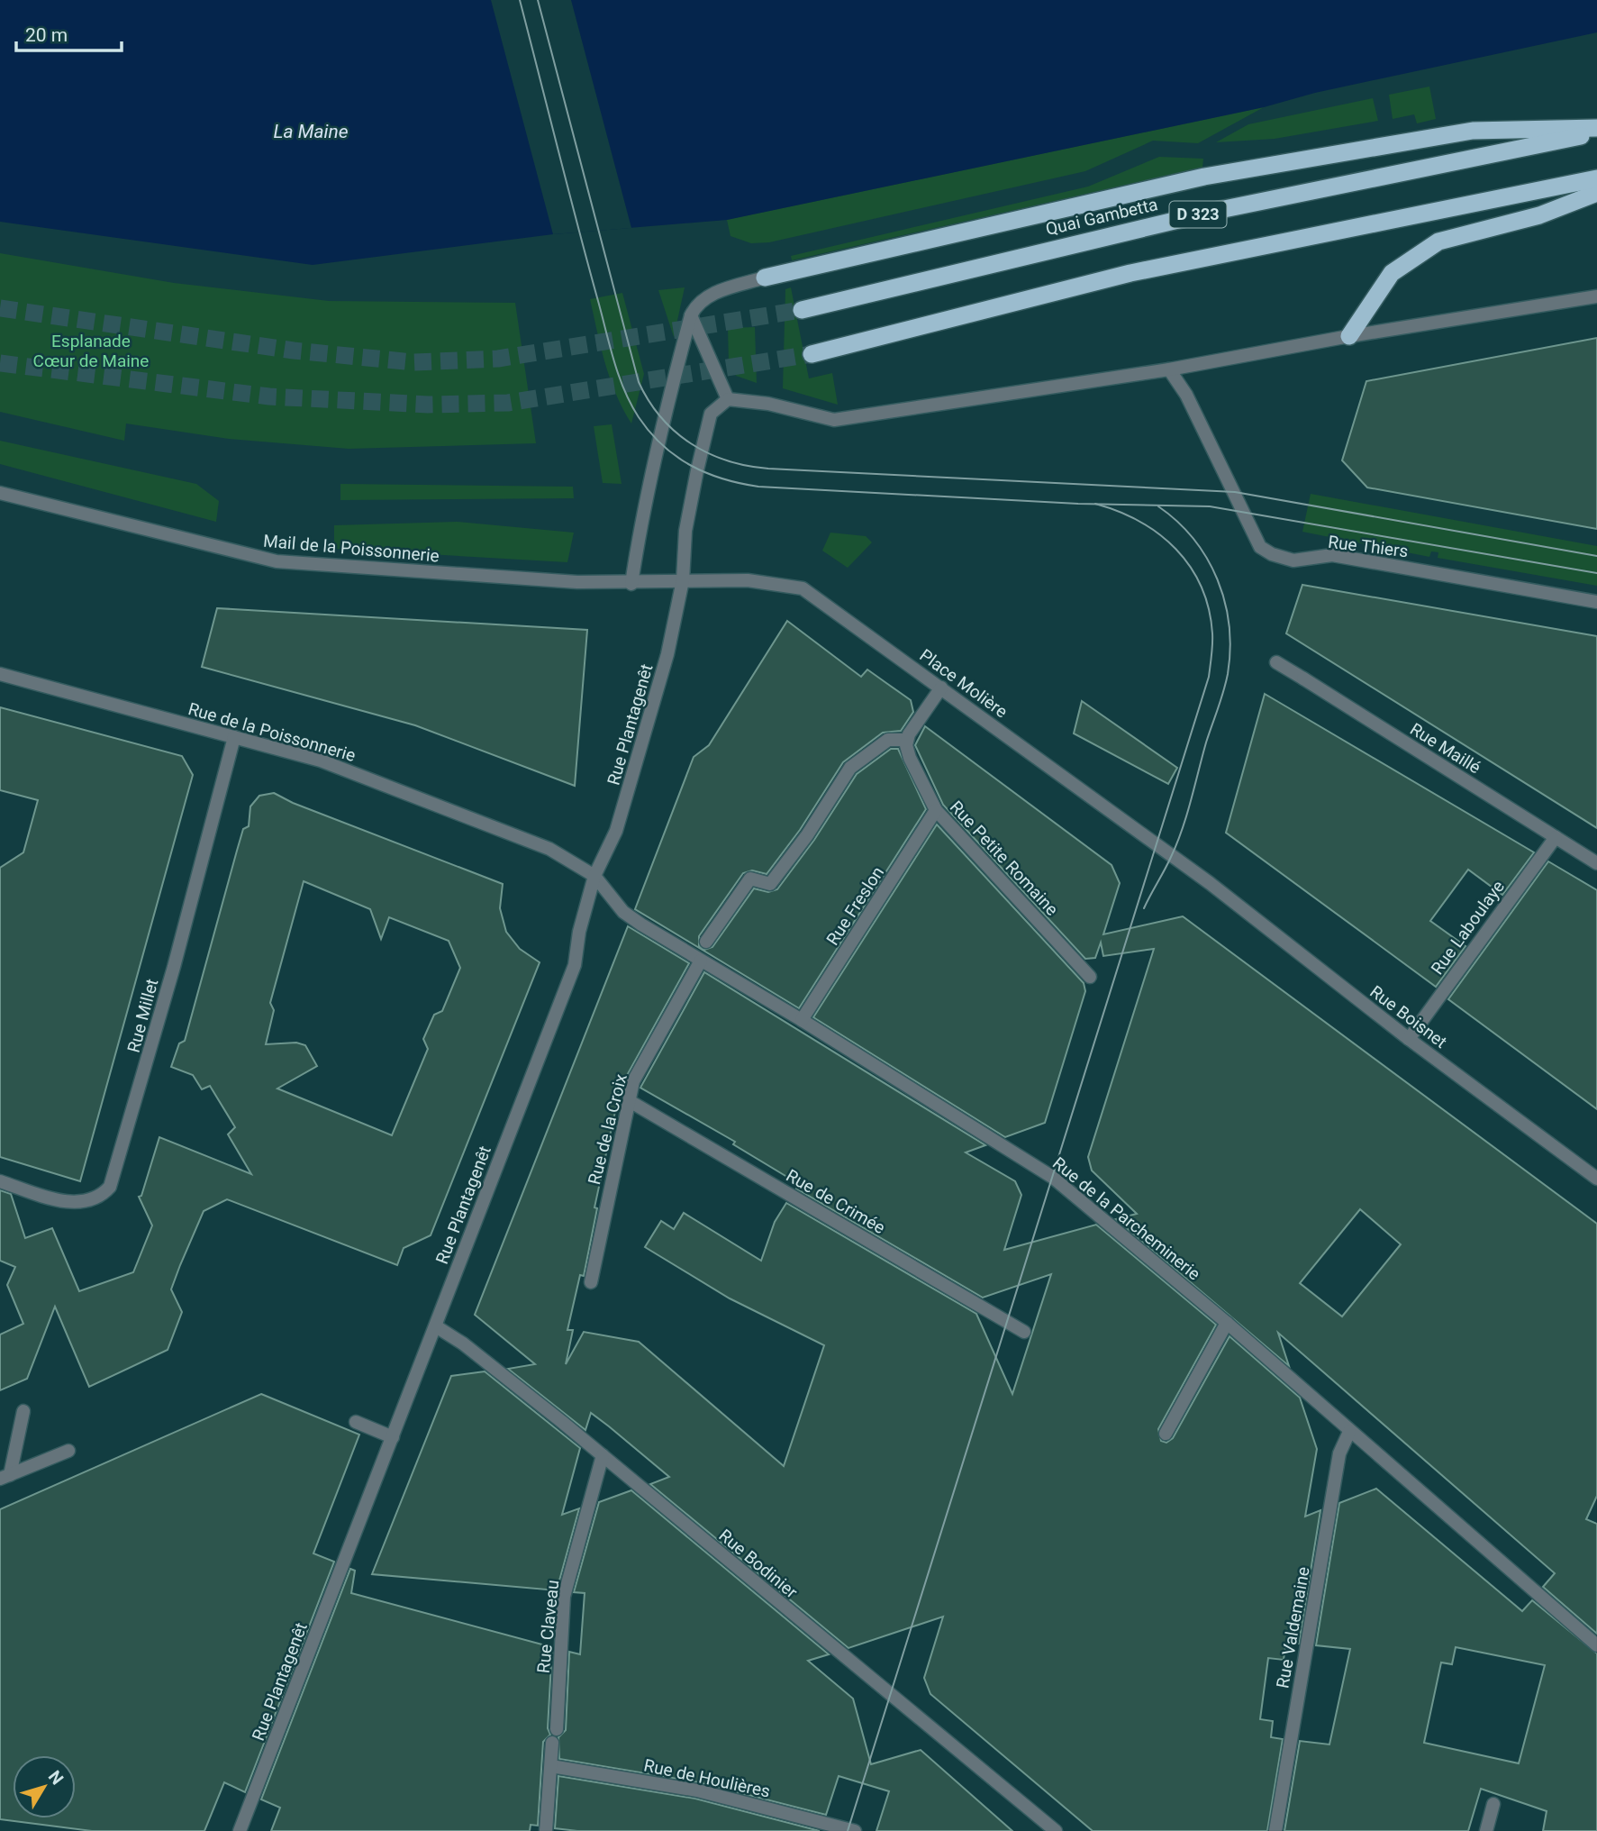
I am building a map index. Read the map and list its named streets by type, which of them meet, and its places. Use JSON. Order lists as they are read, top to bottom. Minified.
{"streets":{"highway":["D 323","Quai Gambetta"],"street":["Rue Thiers","Mail de la Poissonnerie","Place Molière","Rue Plantagenêt","Rue de la Poissonnerie","Rue Maillé","Rue Petite Romaine","Rue Freslon","Rue Laboulaye","Rue Millet","Rue Boisnet","Rue de la Croix","Rue de Crimée","Rue de la Parcheminerie","Rue Bodinier","Rue Claveau","Rue Valdemaine","Rue de Houlières"]},"crossings":[["Mail de la Poissonnerie","Place Molière"],["Mail de la Poissonnerie","Rue Plantagenêt"],["Place Molière","Rue Plantagenêt"],["Place Molière","Rue Boisnet"],["Rue Plantagenêt","Rue de la Poissonnerie"],["Rue Plantagenêt","Rue de la Parcheminerie"],["Rue Plantagenêt","Rue Bodinier"],["Rue de la Poissonnerie","Rue Millet"],["Rue de la Poissonnerie","Rue de la Parcheminerie"],["Rue Maillé","Rue Laboulaye"],["Rue Petite Romaine","Rue Freslon"],["Rue Freslon","Rue de la Parcheminerie"],["Rue Laboulaye","Rue Boisnet"],["Rue de la Croix","Rue de Crimée"],["Rue de la Croix","Rue de la Parcheminerie"],["Rue de la Parcheminerie","Rue Valdemaine"],["Rue Bodinier","Rue Claveau"]],"water":["La Maine"],"parks":["Esplanade Cœur de Maine"],"scale_bar":"20 m","north":"top right"}
